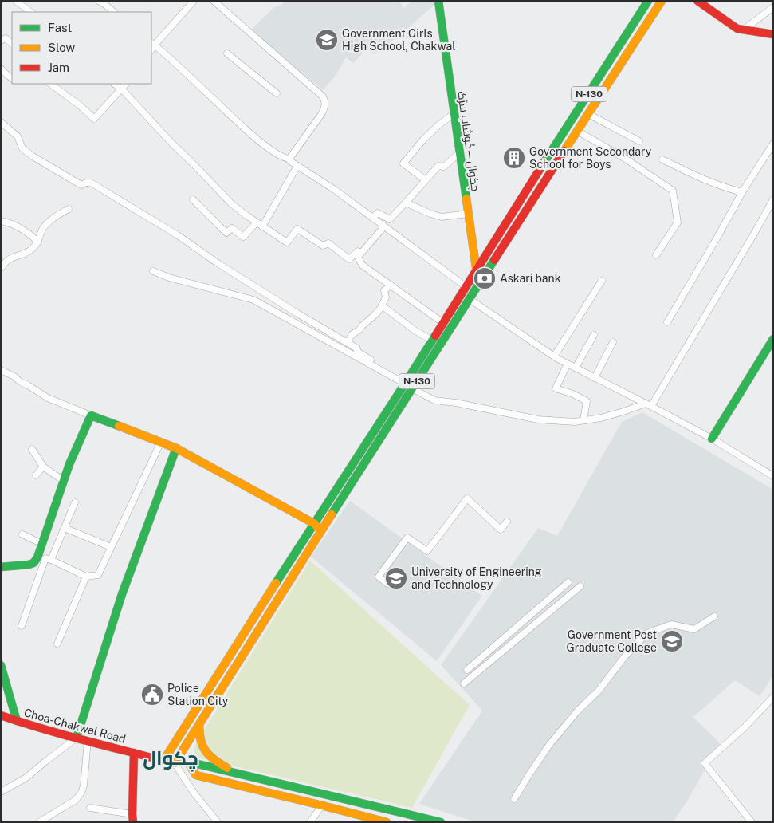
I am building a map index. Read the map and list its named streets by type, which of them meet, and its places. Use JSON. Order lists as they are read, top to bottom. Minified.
{"streets":{"main road":["N-130","چکوال—خُوشاب سڑک","Choa-Chakwal Road"]},"crossings":[["N-130","چکوال—خُوشاب سڑک"],["N-130","Choa-Chakwal Road"]],"districts":["چکوال"],"places":{"school or university":["Government Girls High School, Chakwal","University of Engineering and Technology","Government Post Graduate College"],"building":["Government Secondary School for Boys"],"bank":["Askari bank"],"public building":["Police Station City"]},"legend":["Fast","Slow","Jam"]}
